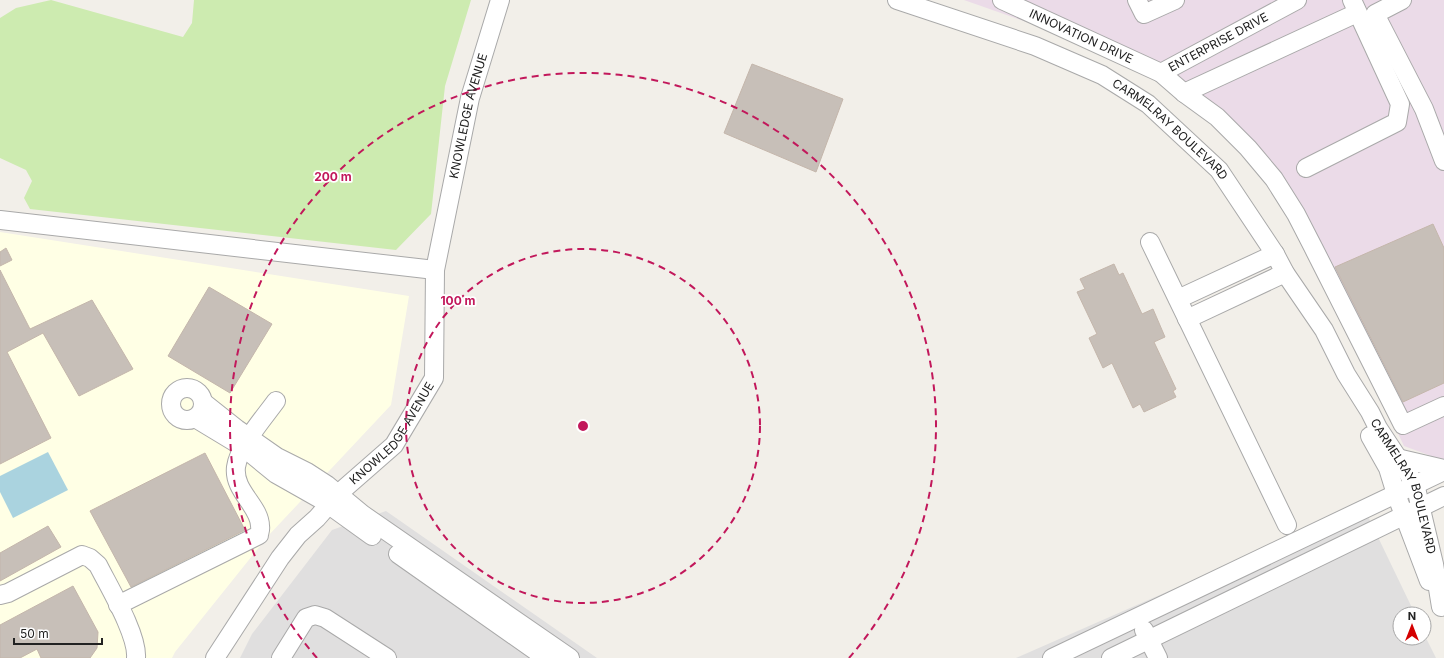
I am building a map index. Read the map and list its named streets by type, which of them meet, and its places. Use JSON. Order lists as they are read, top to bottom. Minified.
{"streets":{"street":["INNOVATION DRIVE","ENTERPRISE DRIVE","KNOWLEDGE AVENUE","CARMELRAY BOULEVARD"]},"crossings":[["INNOVATION DRIVE","ENTERPRISE DRIVE"]],"scale_bar":"50 m","north":"top","rings":["200 m","100 m"]}
